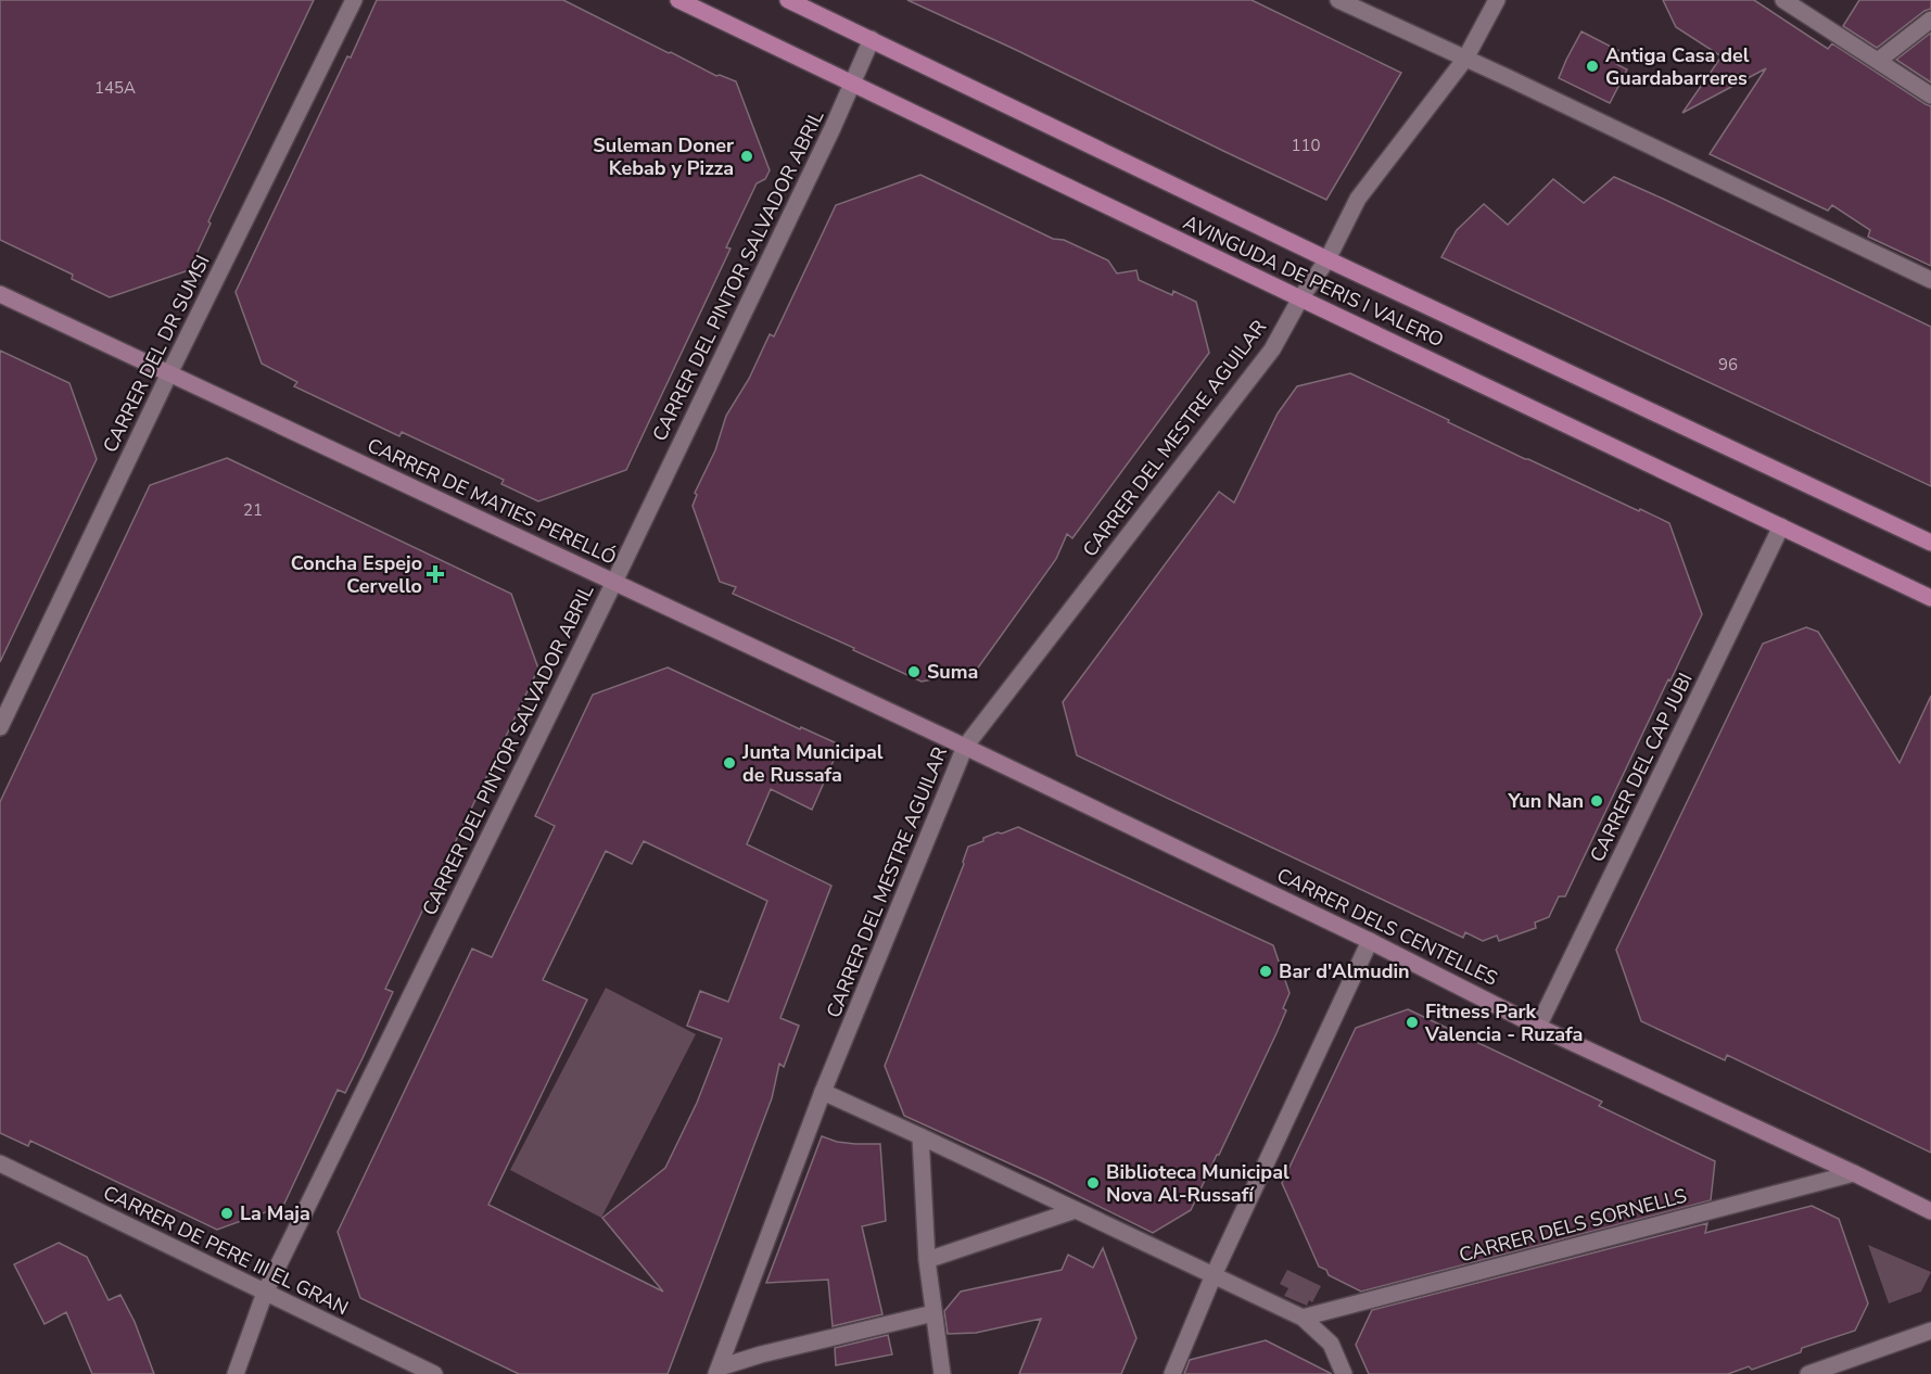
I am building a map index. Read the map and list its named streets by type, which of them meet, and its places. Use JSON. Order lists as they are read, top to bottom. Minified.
{"streets":{"main road":["AVINGUDA DE PERIS I VALERO","CARRER DE MATIES PERELLÓ","CARRER DELS CENTELLES"],"street":["CARRER DEL PINTOR SALVADOR ABRIL","CARRER DEL DR SUMSI","CARRER DEL MESTRE AGUILAR","CARRER DEL CAP JUBI","CARRER DELS SORNELLS","CARRER DE PERE III EL GRAN"]},"crossings":[["CARRER DEL PINTOR SALVADOR ABRIL","AVINGUDA DE PERIS I VALERO"],["CARRER DEL PINTOR SALVADOR ABRIL","CARRER DE MATIES PERELLÓ"],["CARRER DEL PINTOR SALVADOR ABRIL","CARRER DE PERE III EL GRAN"],["AVINGUDA DE PERIS I VALERO","CARRER DEL MESTRE AGUILAR"],["AVINGUDA DE PERIS I VALERO","CARRER DEL CAP JUBI"],["CARRER DEL DR SUMSI","CARRER DE MATIES PERELLÓ"],["CARRER DEL MESTRE AGUILAR","CARRER DE MATIES PERELLÓ"],["CARRER DEL MESTRE AGUILAR","CARRER DELS CENTELLES"],["CARRER DE MATIES PERELLÓ","CARRER DELS CENTELLES"],["CARRER DEL CAP JUBI","CARRER DELS CENTELLES"],["CARRER DELS CENTELLES","CARRER DELS SORNELLS"]],"places":{"other":["Antiga Casa del Guardabarreres","Suleman Doner Kebab y Pizza","Suma","Junta Municipal de Russafa","Yun Nan","Bar d'Almudin","Fitness Park Valencia - Ruzafa","Biblioteca Municipal Nova Al-Russafí","La Maja"],"health":["Concha Espejo Cervello"]},"house_numbers":["145A","110","96","21"]}
